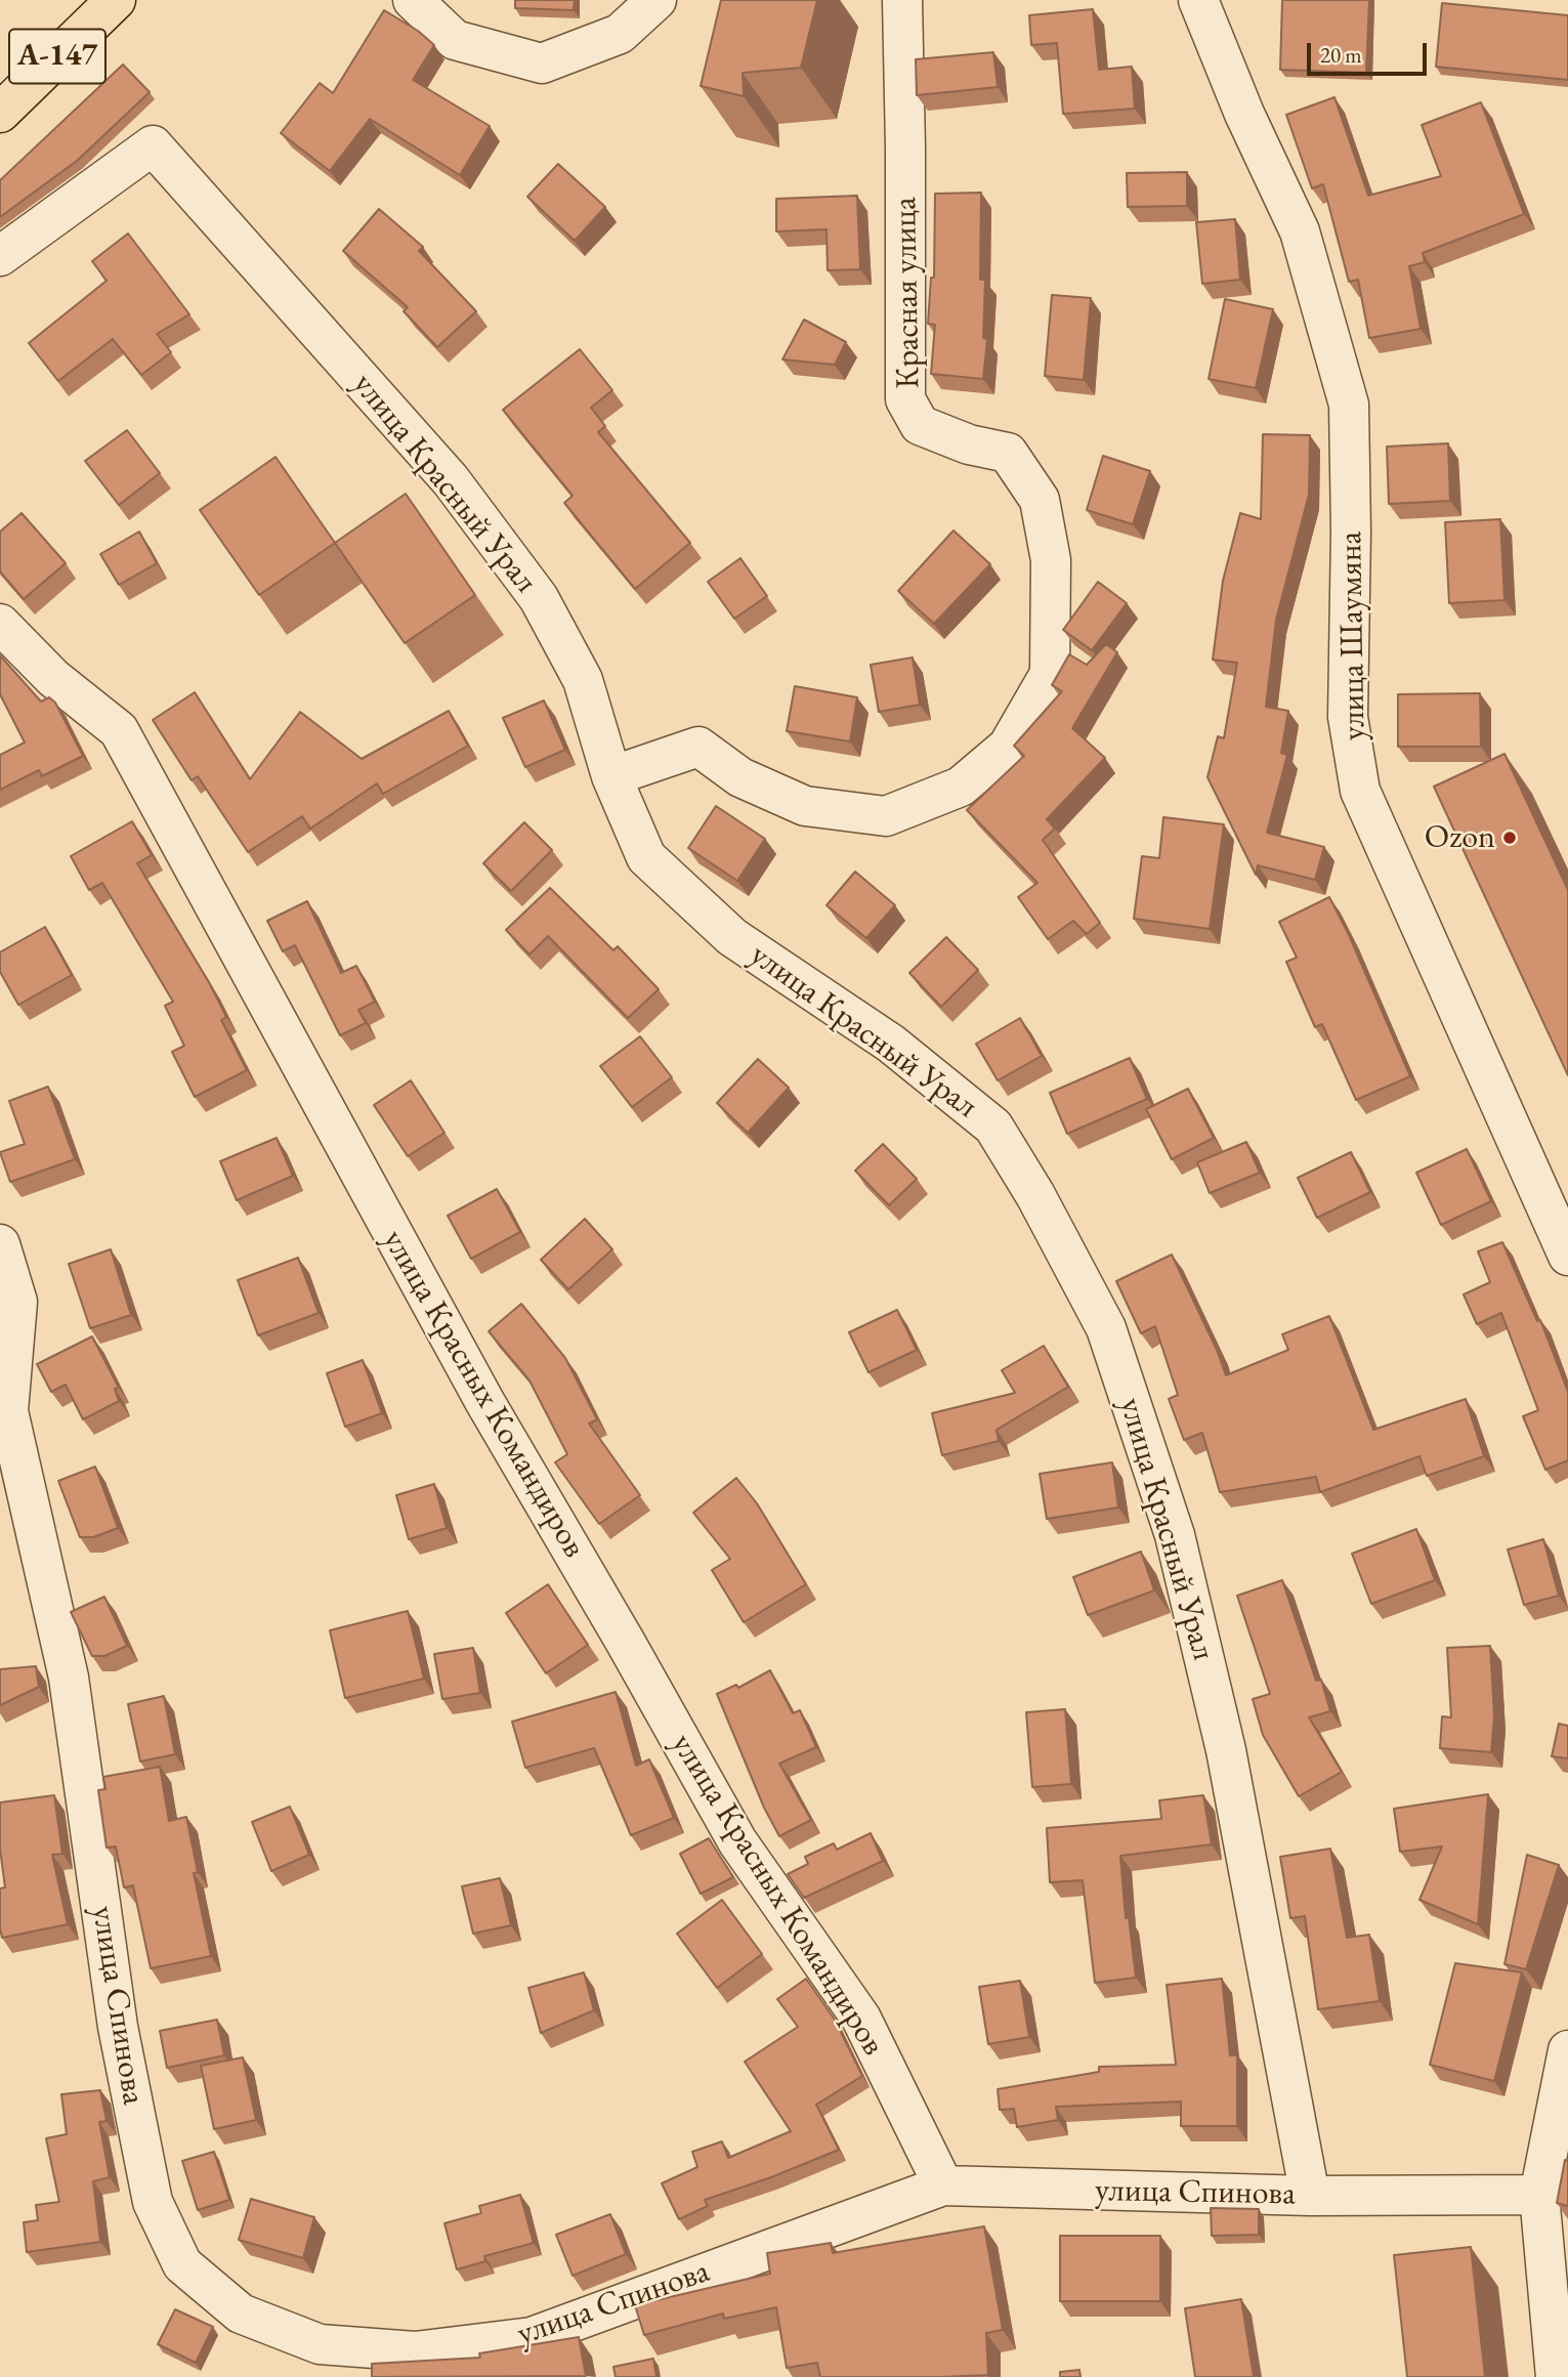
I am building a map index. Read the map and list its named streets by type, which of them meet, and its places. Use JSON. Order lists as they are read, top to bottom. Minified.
{"streets":{"highway":["А-147"],"street":["Красная улица","улица Красный Урал","улица Шаумяна","улица Красных Командиров","улица Спинова"]},"crossings":[["Красная улица","улица Красный Урал"],["улица Красный Урал","улица Спинова"],["улица Красных Командиров","улица Спинова"]],"places":["Ozon"],"scale_bar":"20 m"}
